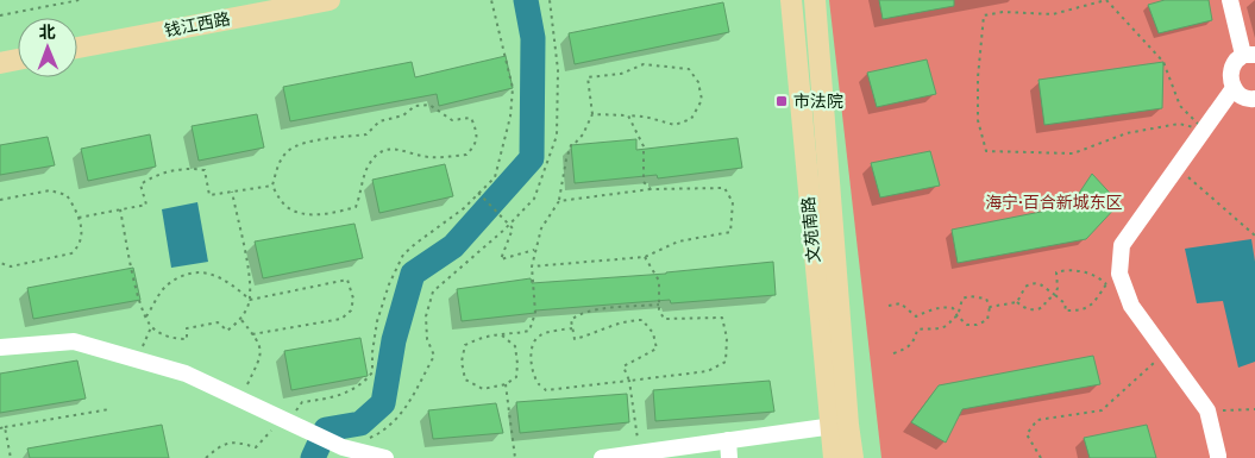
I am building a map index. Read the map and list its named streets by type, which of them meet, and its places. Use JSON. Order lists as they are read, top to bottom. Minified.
{"streets":{"main road":["钱江西路","文苑南路"]},"parks":["海宁·百合新城东区"],"places":{"transit":["市法院"]},"north":"top"}
